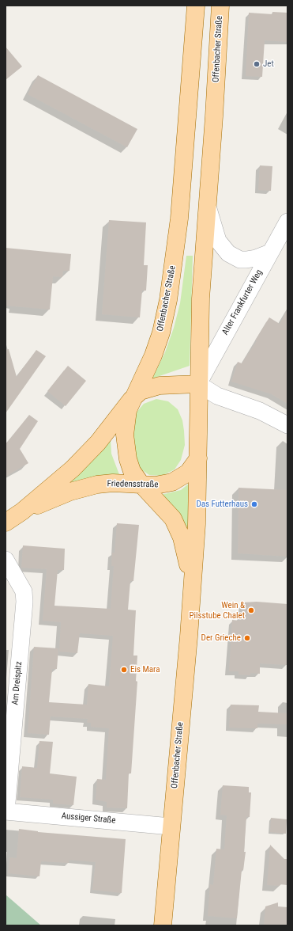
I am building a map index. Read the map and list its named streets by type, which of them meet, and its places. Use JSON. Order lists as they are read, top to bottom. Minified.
{"streets":{"main road":["Offenbacher Straße","Friedensstraße"],"street":["Alter Frankfurter Weg","Am Dreispitz","Aussiger Straße"]},"crossings":[["Offenbacher Straße","Alter Frankfurter Weg"],["Offenbacher Straße","Friedensstraße"],["Offenbacher Straße","Aussiger Straße"],["Alter Frankfurter Weg","Friedensstraße"],["Am Dreispitz","Aussiger Straße"]],"places":["Jet","Das Futterhaus","Wein & Pilsstube Chalet","Der Grieche","Eis Mara"]}
